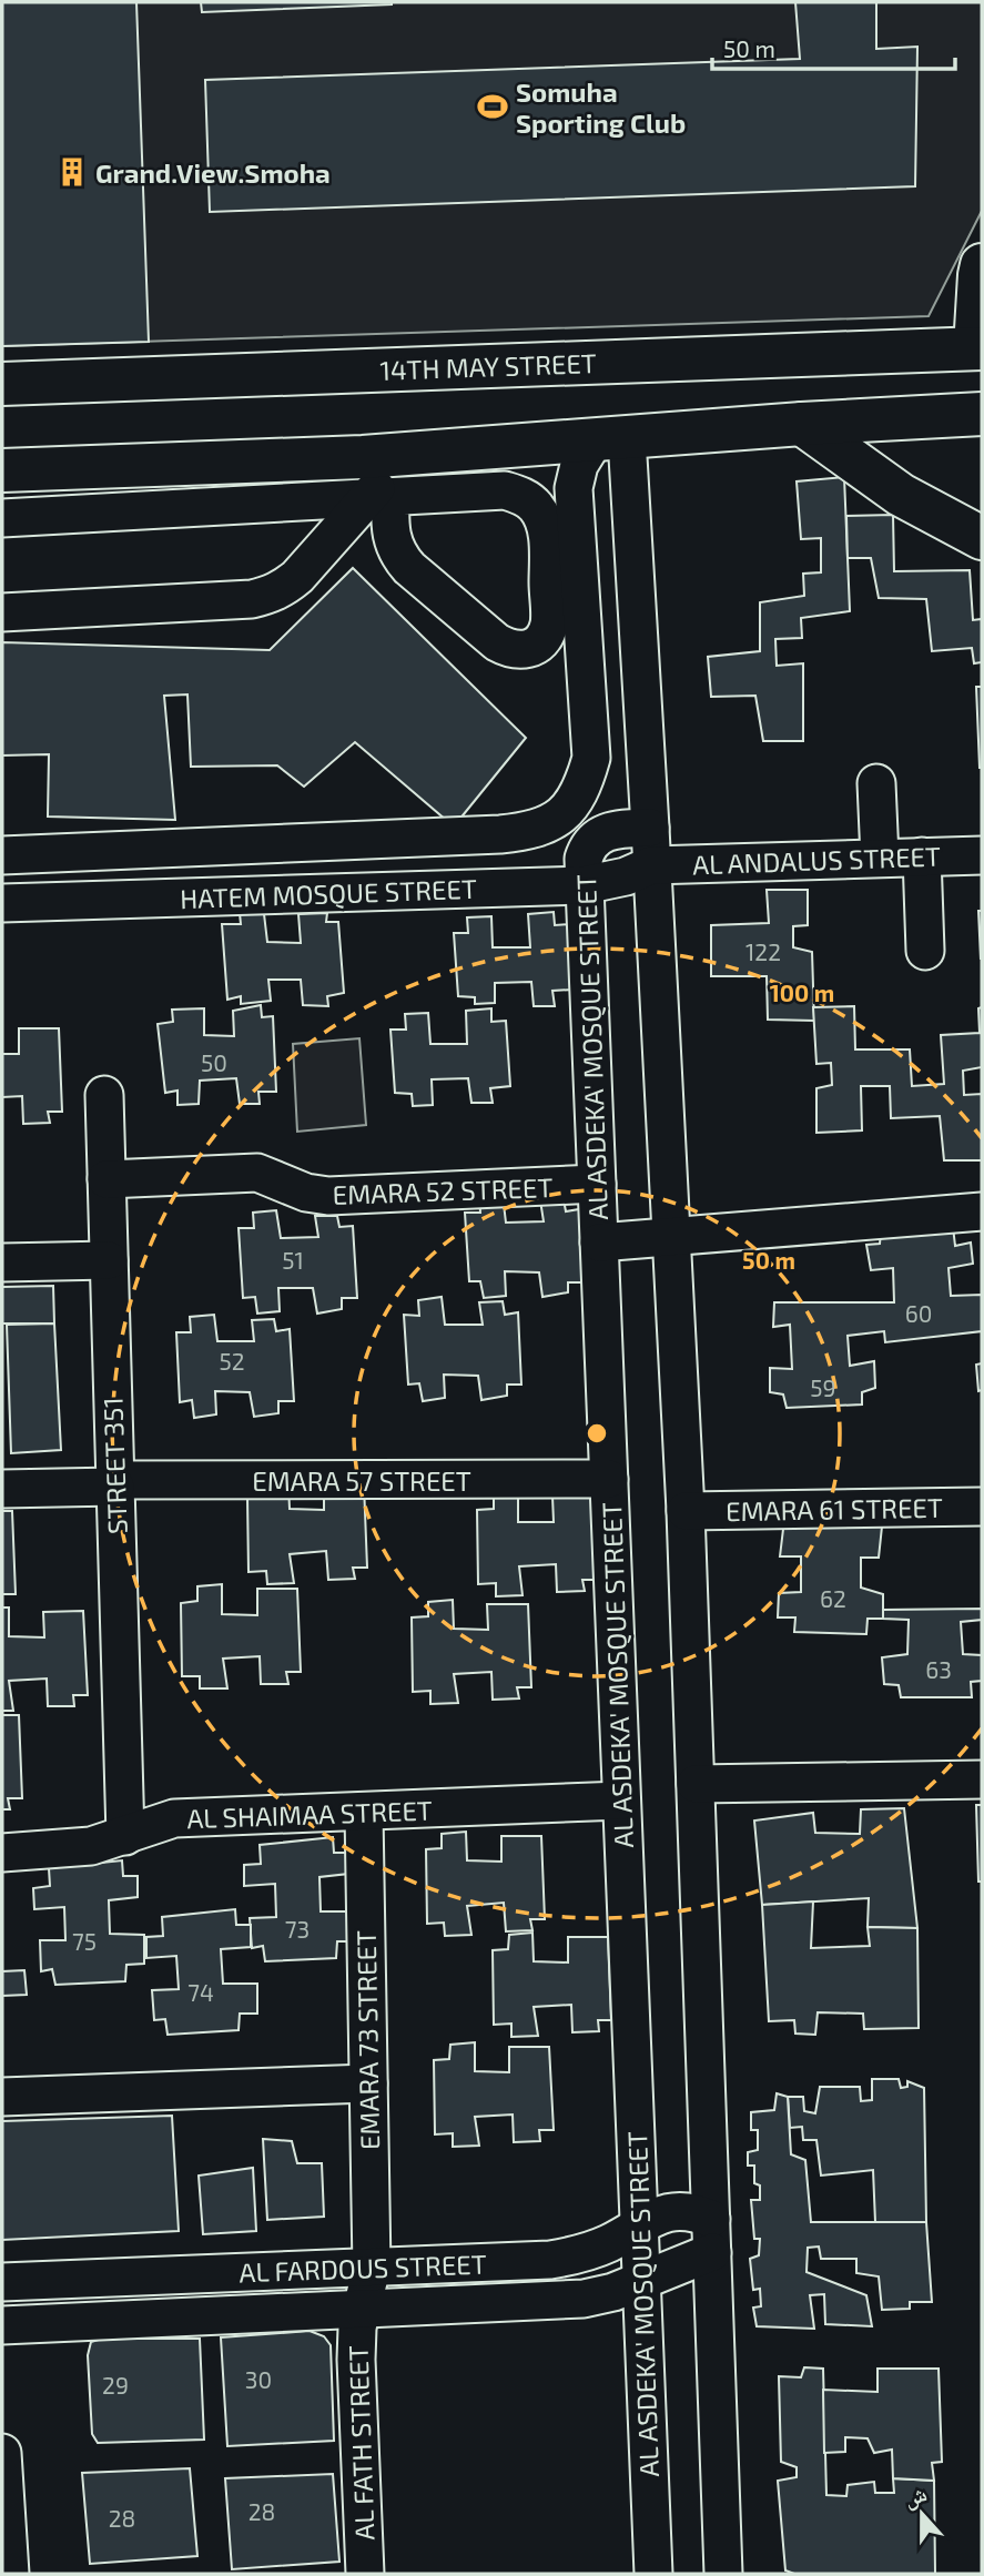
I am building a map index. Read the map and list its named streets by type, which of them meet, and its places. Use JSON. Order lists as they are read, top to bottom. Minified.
{"streets":{"main road":["14TH MAY STREET"],"street":["AL ANDALUS STREET","HATEM MOSQUE STREET","AL ASDEKA' MOSQUE STREET","EMARA 52 STREET","STREET 351","EMARA 57 STREET","EMARA 61 STREET","AL SHAIMAA STREET","EMARA 73 STREET","AL FARDOUS STREET","AL FATH STREET"]},"crossings":[["AL ANDALUS STREET","HATEM MOSQUE STREET"],["HATEM MOSQUE STREET","AL ASDEKA' MOSQUE STREET"],["AL ASDEKA' MOSQUE STREET","EMARA 52 STREET"],["AL ASDEKA' MOSQUE STREET","EMARA 57 STREET"],["AL ASDEKA' MOSQUE STREET","AL SHAIMAA STREET"],["AL ASDEKA' MOSQUE STREET","AL FARDOUS STREET"],["EMARA 52 STREET","STREET 351"],["STREET 351","EMARA 57 STREET"],["STREET 351","AL SHAIMAA STREET"],["AL SHAIMAA STREET","EMARA 73 STREET"],["EMARA 73 STREET","AL FARDOUS STREET"],["EMARA 73 STREET","AL FATH STREET"],["AL FARDOUS STREET","AL FATH STREET"]],"places":{"sports":["Somuha Sporting Club"],"building":["Grand.View.Smoha"]},"house_numbers":["122","50","51","60","52","59","62","63","73","75","74","30","29","28","28"],"scale_bar":"50 m","north":"top","rings":["100 m","50 m"]}
